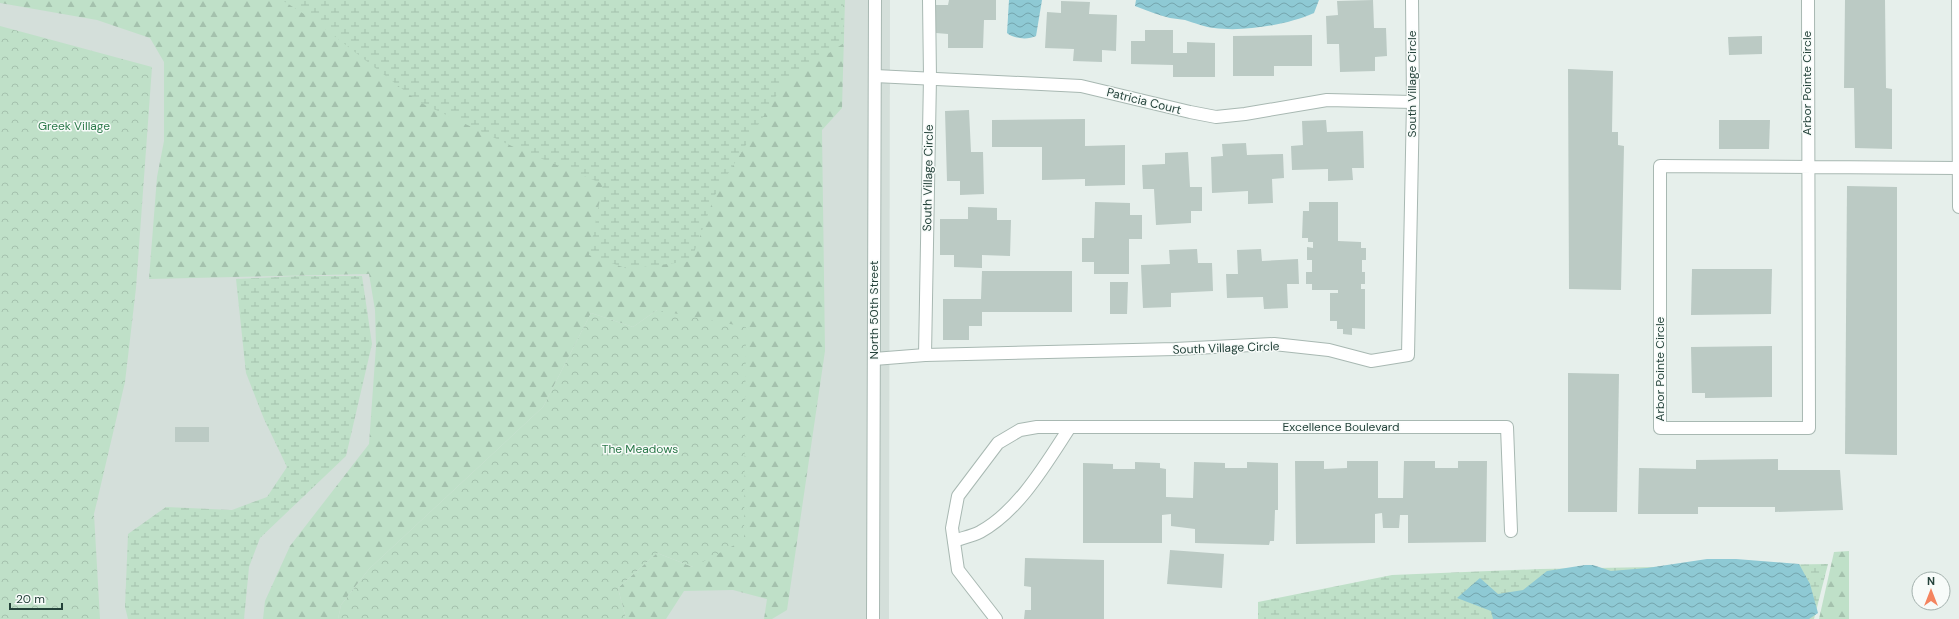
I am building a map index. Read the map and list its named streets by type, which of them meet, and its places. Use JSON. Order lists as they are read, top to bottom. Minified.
{"streets":{"street":["Arbor Pointe Circle","South Village Circle","Patricia Court","North 50th Street","Excellence Boulevard"]},"crossings":[["South Village Circle","Patricia Court"],["South Village Circle","North 50th Street"],["Patricia Court","North 50th Street"]],"parks":["Greek Village","The Meadows"],"scale_bar":"20 m","north":"top"}
